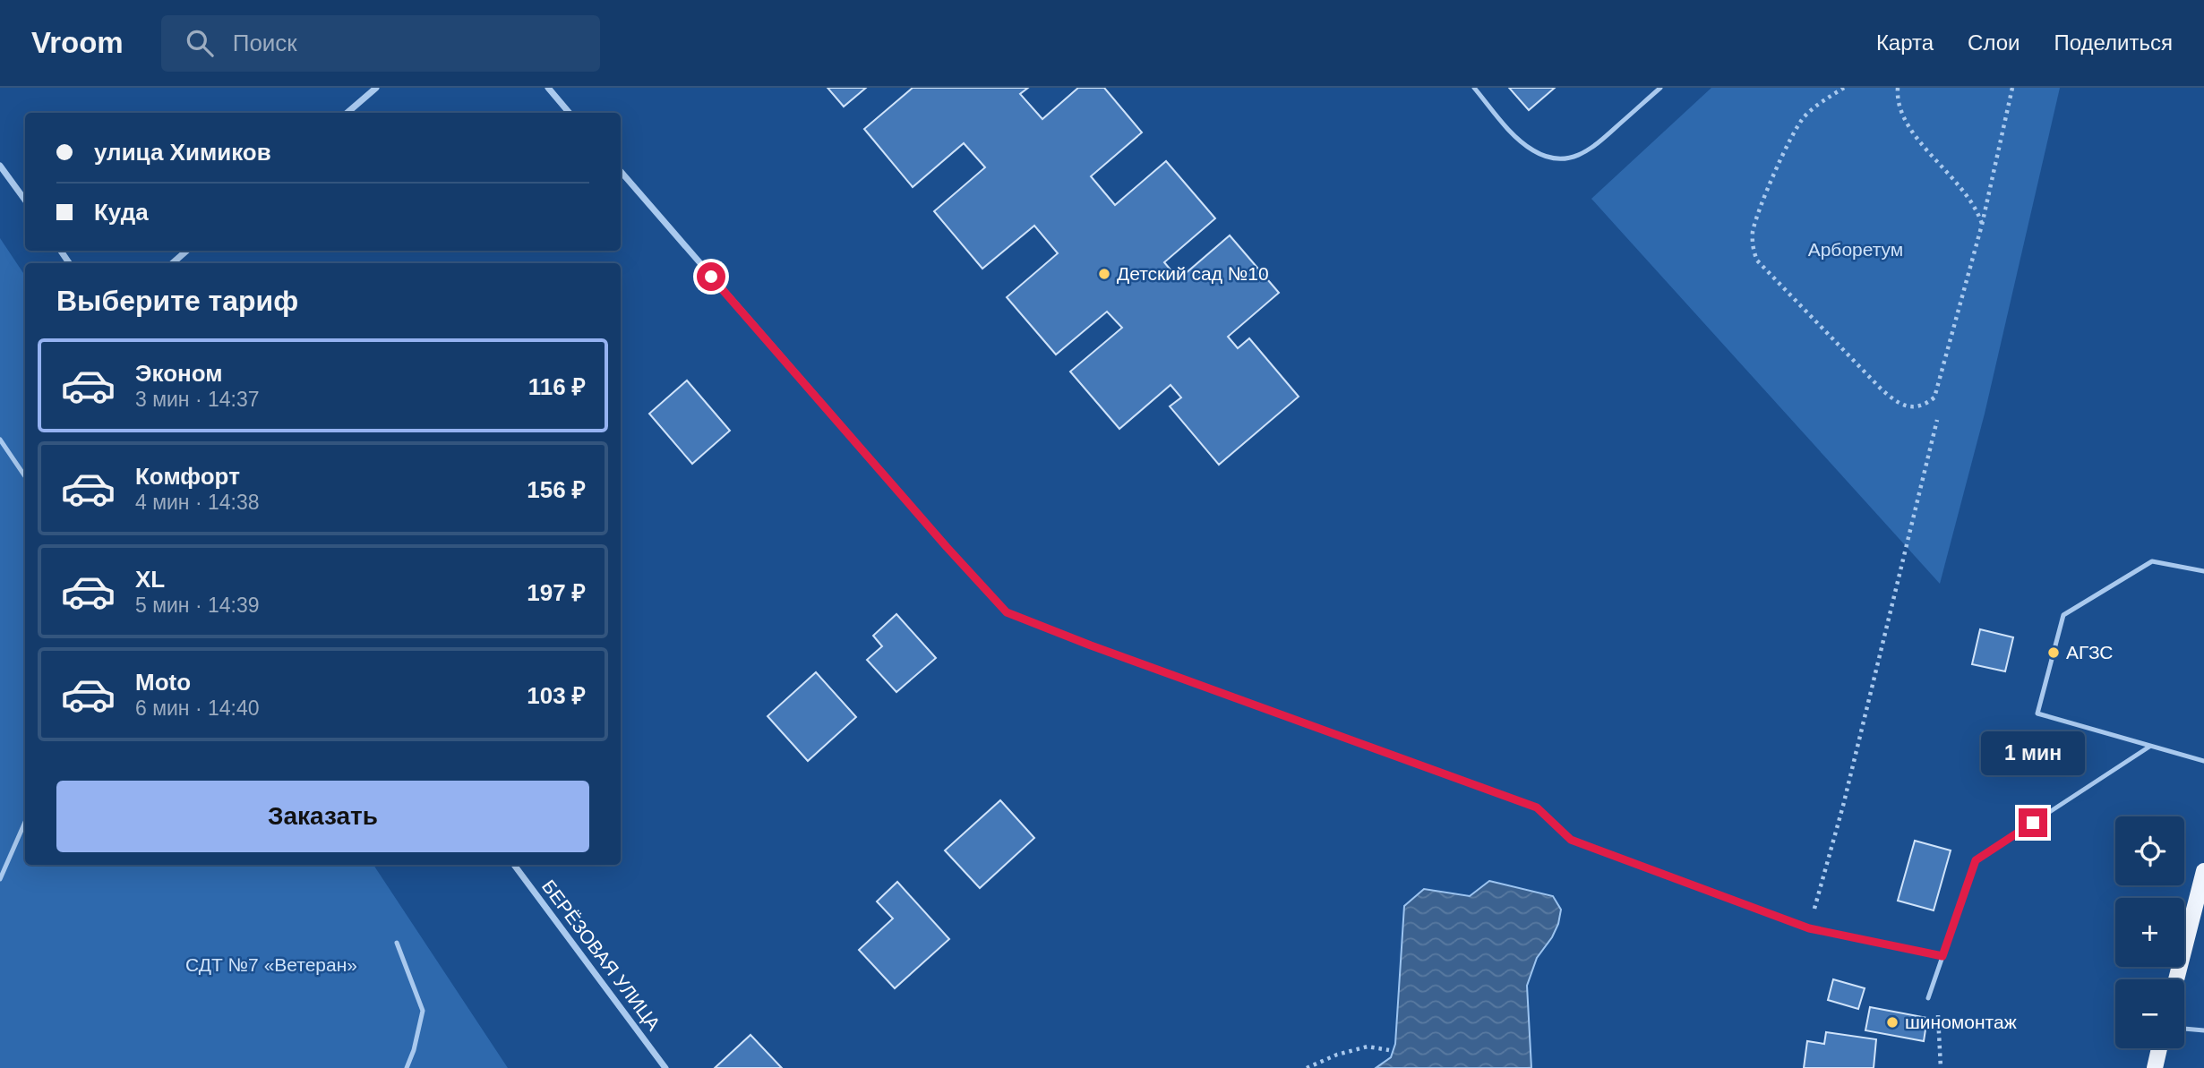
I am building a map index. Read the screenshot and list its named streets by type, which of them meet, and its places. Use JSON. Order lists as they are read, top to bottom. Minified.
{"streets":{"street":["БЕРЁЗОВАЯ УЛИЦА"]},"parks":["Арборетум","СДТ №7 «Ветеран»"],"places":["Детский сад №10","АГЗС","шиномонтаж"],"page":{"header":"Vroom","search":"Поиск","nav":["Карта","Слои","Поделиться"],"banner":["улица Химиков","Куда"],"heading":"Выберите тариф","list":[{"name":"Эконом","note":"3 мин · 14:37","value":"116 ₽"},{"name":"Комфорт","note":"4 мин · 14:38","value":"156 ₽"},{"name":"XL","note":"5 мин · 14:39","value":"197 ₽"},{"name":"Moto","note":"6 мин · 14:40","value":"103 ₽"}],"bubble":"1 мин","buttons":"Заказать","map_buttons":["+","−"]}}
